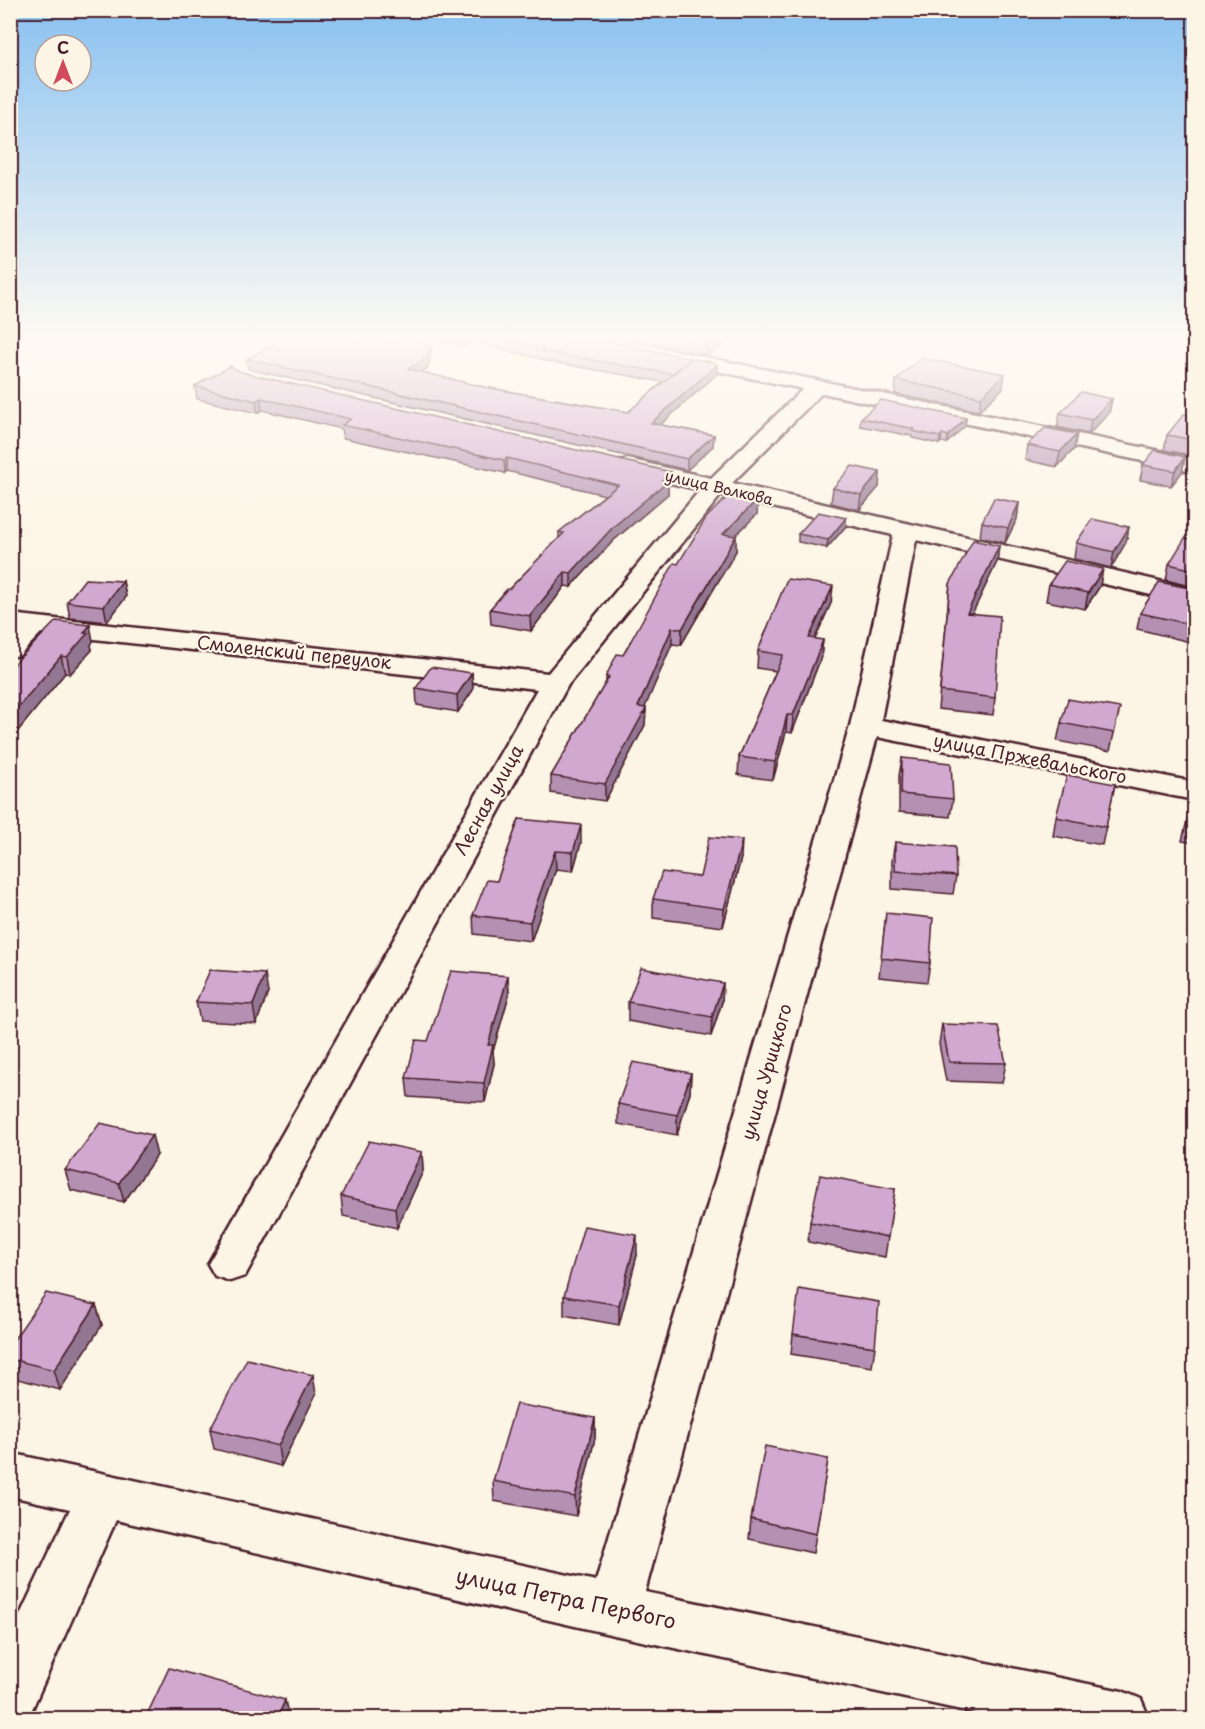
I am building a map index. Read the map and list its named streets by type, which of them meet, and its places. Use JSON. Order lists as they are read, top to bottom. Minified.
{"streets":{"street":["улица Волкова","Смоленский переулок","улица Пржевальского","Лесная улица","улица Урицкого","улица Петра Первого"]},"crossings":[["улица Волкова","Лесная улица"],["улица Волкова","улица Урицкого"],["Смоленский переулок","Лесная улица"],["улица Пржевальского","улица Урицкого"],["улица Урицкого","улица Петра Первого"]],"north":"top"}
